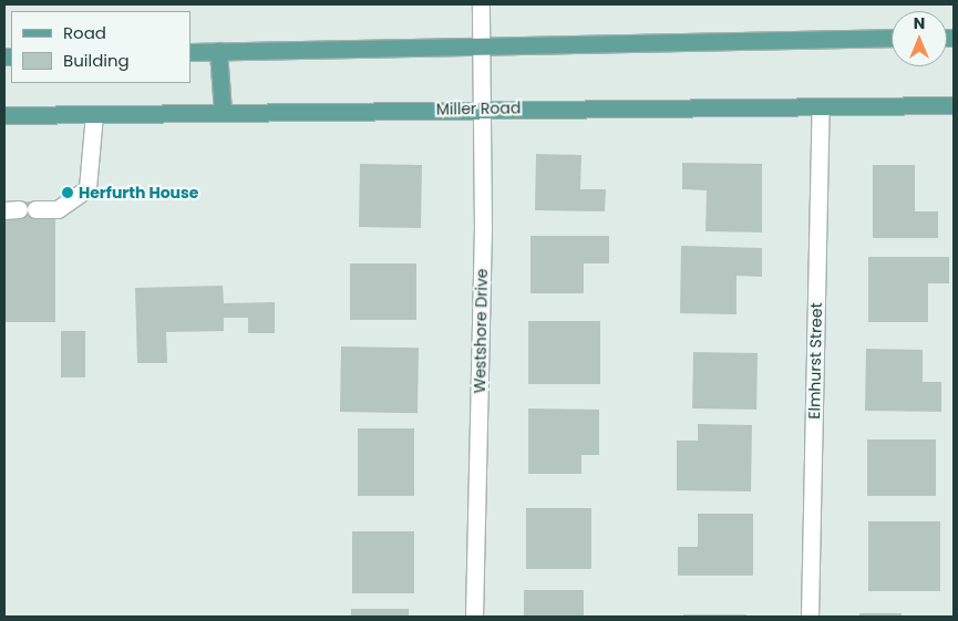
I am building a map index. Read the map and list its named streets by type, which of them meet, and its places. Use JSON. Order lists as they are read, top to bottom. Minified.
{"streets":{"main road":["Miller Road"],"street":["Westshore Drive","Elmhurst Street"]},"crossings":[["Miller Road","Westshore Drive"],["Miller Road","Elmhurst Street"]],"places":["Herfurth House"],"legend":["Road","Building"],"north":"top"}
